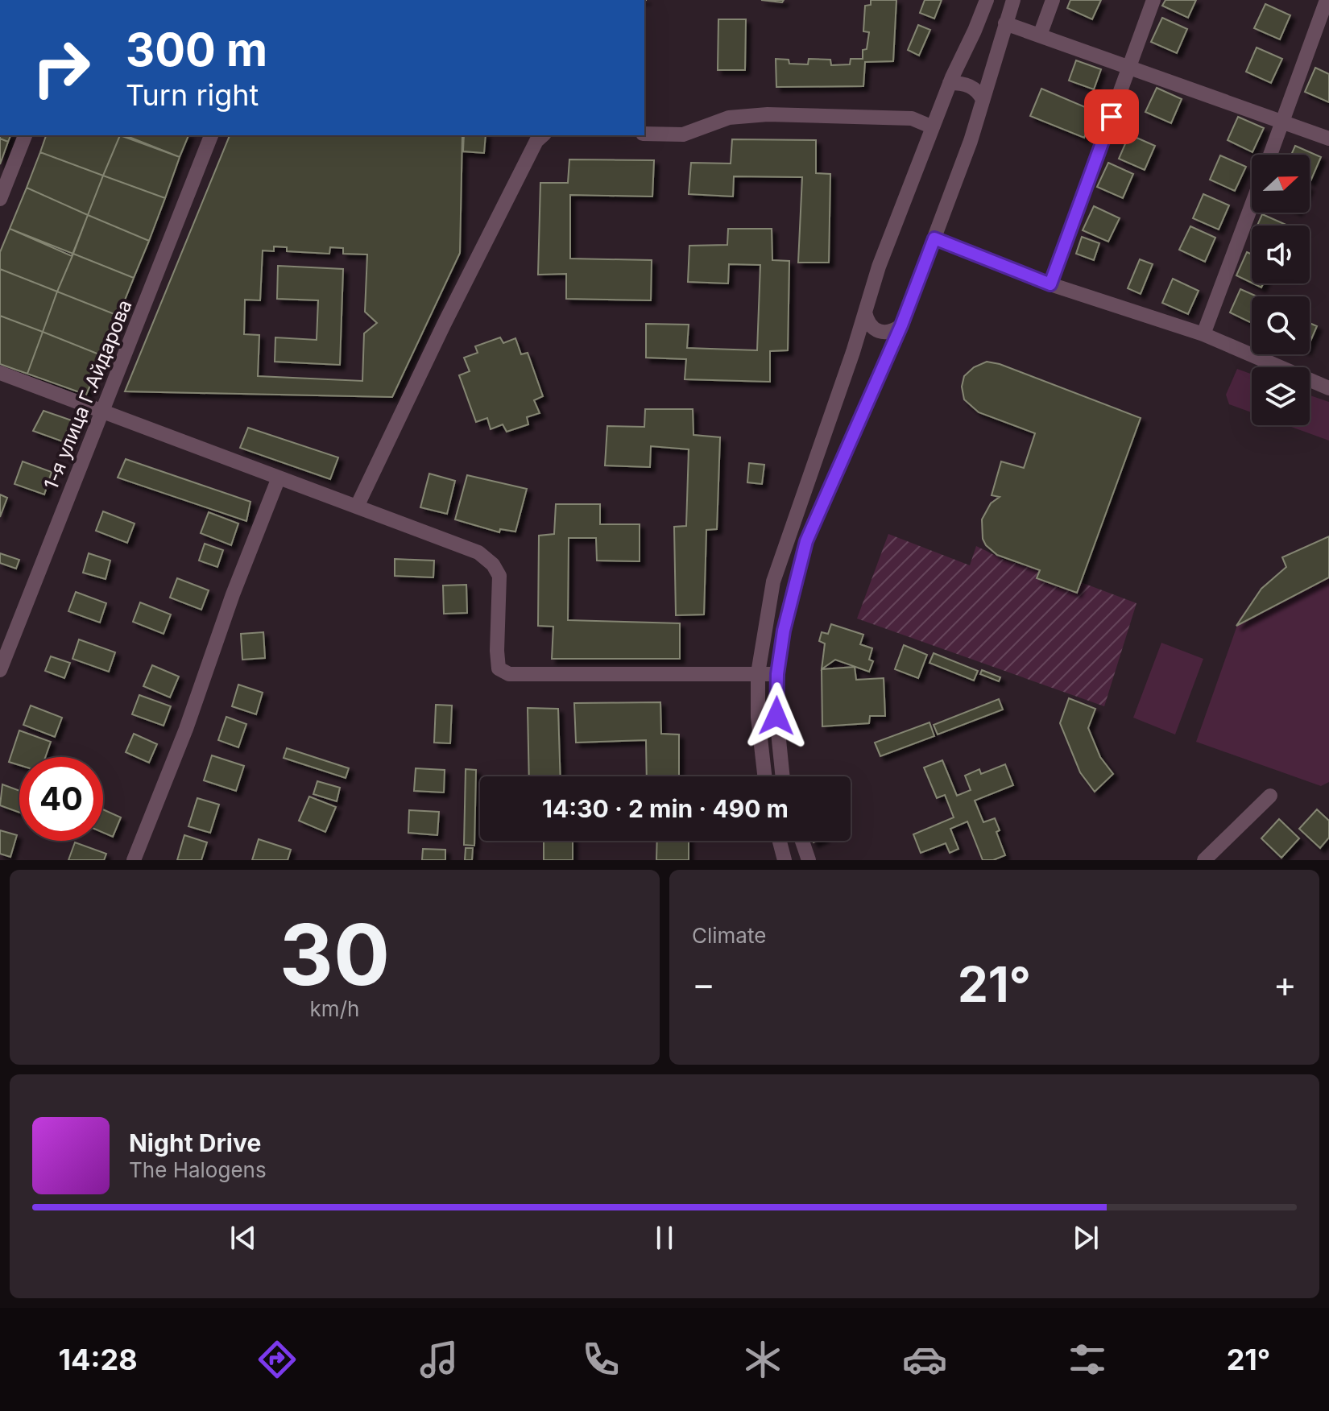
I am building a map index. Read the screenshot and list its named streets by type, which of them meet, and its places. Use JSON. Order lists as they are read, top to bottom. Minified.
{"streets":{"street":["1-я улица Г.Айдарова"]},"north":"right","page":{"turn":["300 m","Turn right"],"limit":"40","trip":"14:30 · 2 min · 490 m","tile":[["30","km/h"],"Climate"],"heat":["−","21°","+"],"song":["Night Drive","The Halogens"],"tabs":["14:28","21°"]}}
